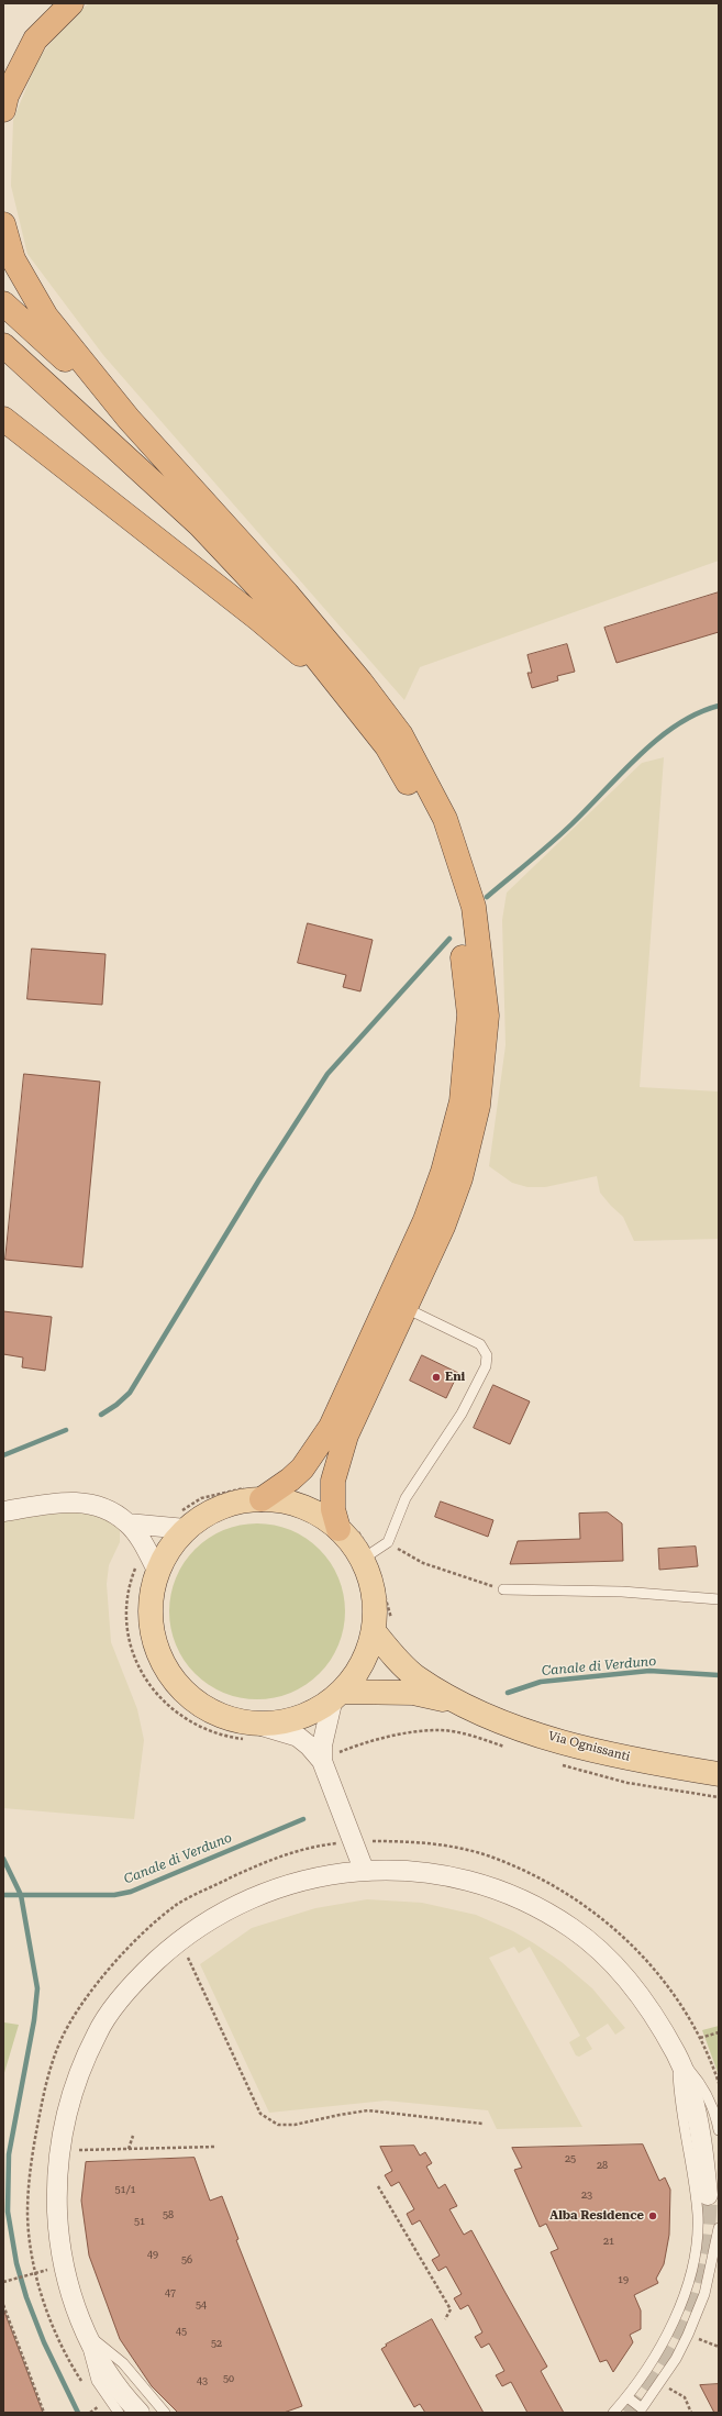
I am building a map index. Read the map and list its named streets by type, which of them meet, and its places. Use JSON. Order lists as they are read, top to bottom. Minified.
{"streets":{"main road":["Via Ognissanti"]},"water":["Canale di Verduno"],"places":["Eni","Alba Residence"],"house_numbers":["25","28","51/1","23","58","51","21","49","56","19","47","54","45","52","50","43"]}
